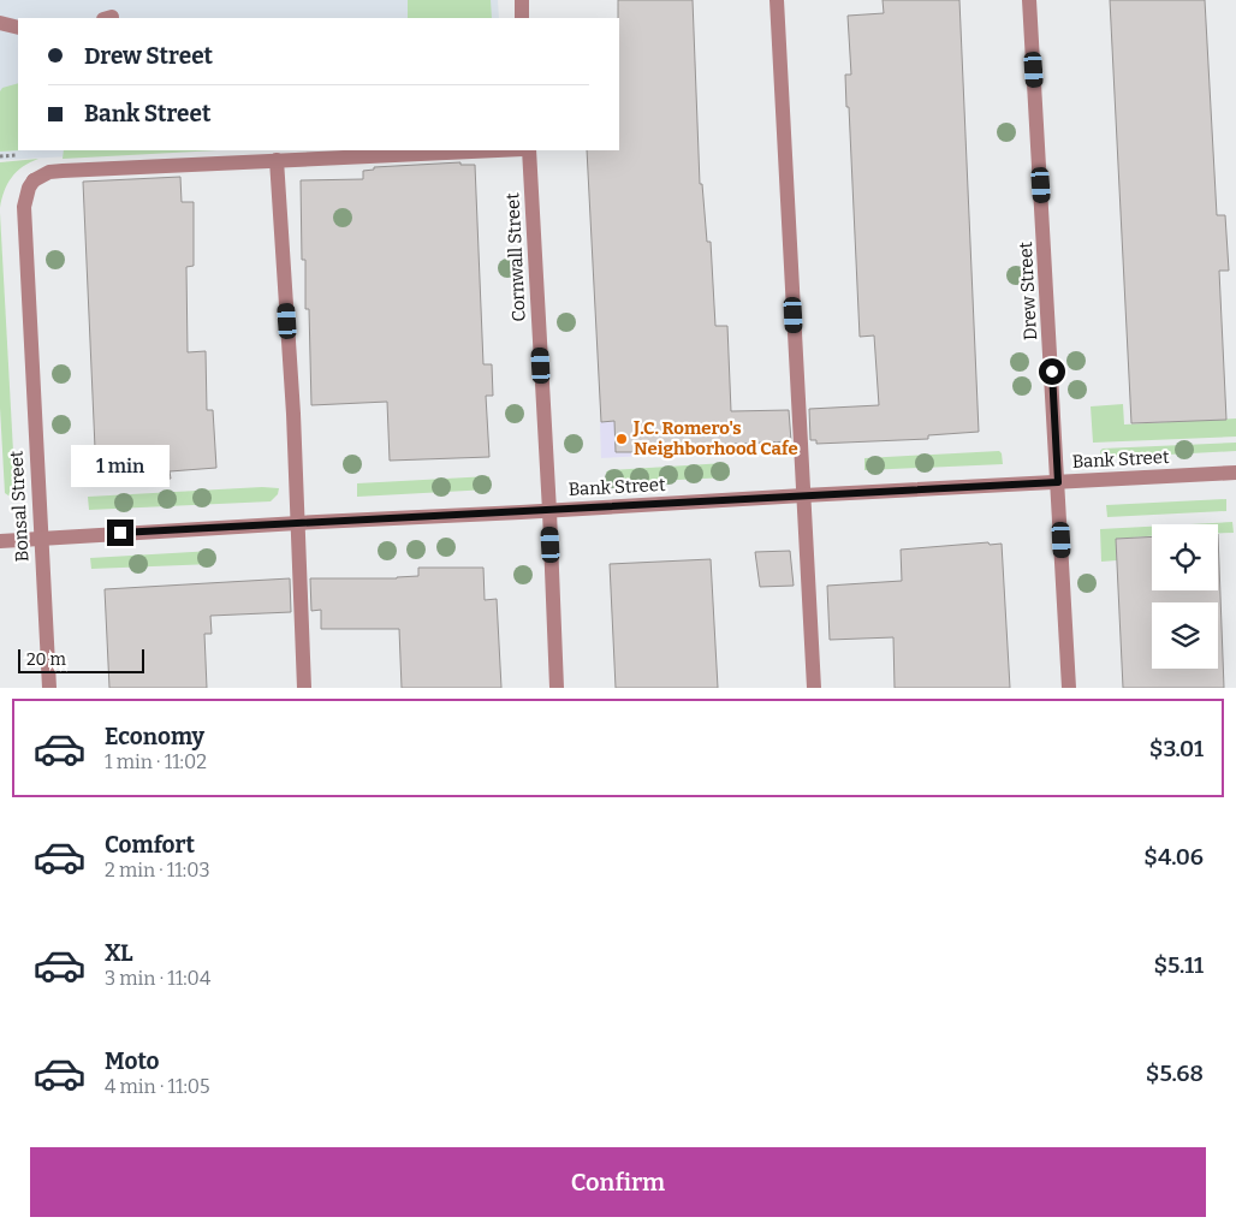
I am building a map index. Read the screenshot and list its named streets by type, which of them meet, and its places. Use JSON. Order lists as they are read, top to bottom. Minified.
{"streets":{"street":["Cornwall Street","Drew Street","Bank Street","Bonsal Street"]},"crossings":[["Cornwall Street","Bank Street"],["Drew Street","Bank Street"],["Bank Street","Bonsal Street"]],"places":["J.C. Romero's Neighborhood Cafe"],"scale_bar":"20 m","page":{"banner":["Drew Street","Bank Street"],"bubble":"1 min","scale":"20 m","list":[{"name":"Economy","note":"1 min · 11:02","value":"$3.01"},{"name":"Comfort","note":"2 min · 11:03","value":"$4.06"},{"name":"XL","note":"3 min · 11:04","value":"$5.11"},{"name":"Moto","note":"4 min · 11:05","value":"$5.68"}],"buttons":"Confirm"}}
